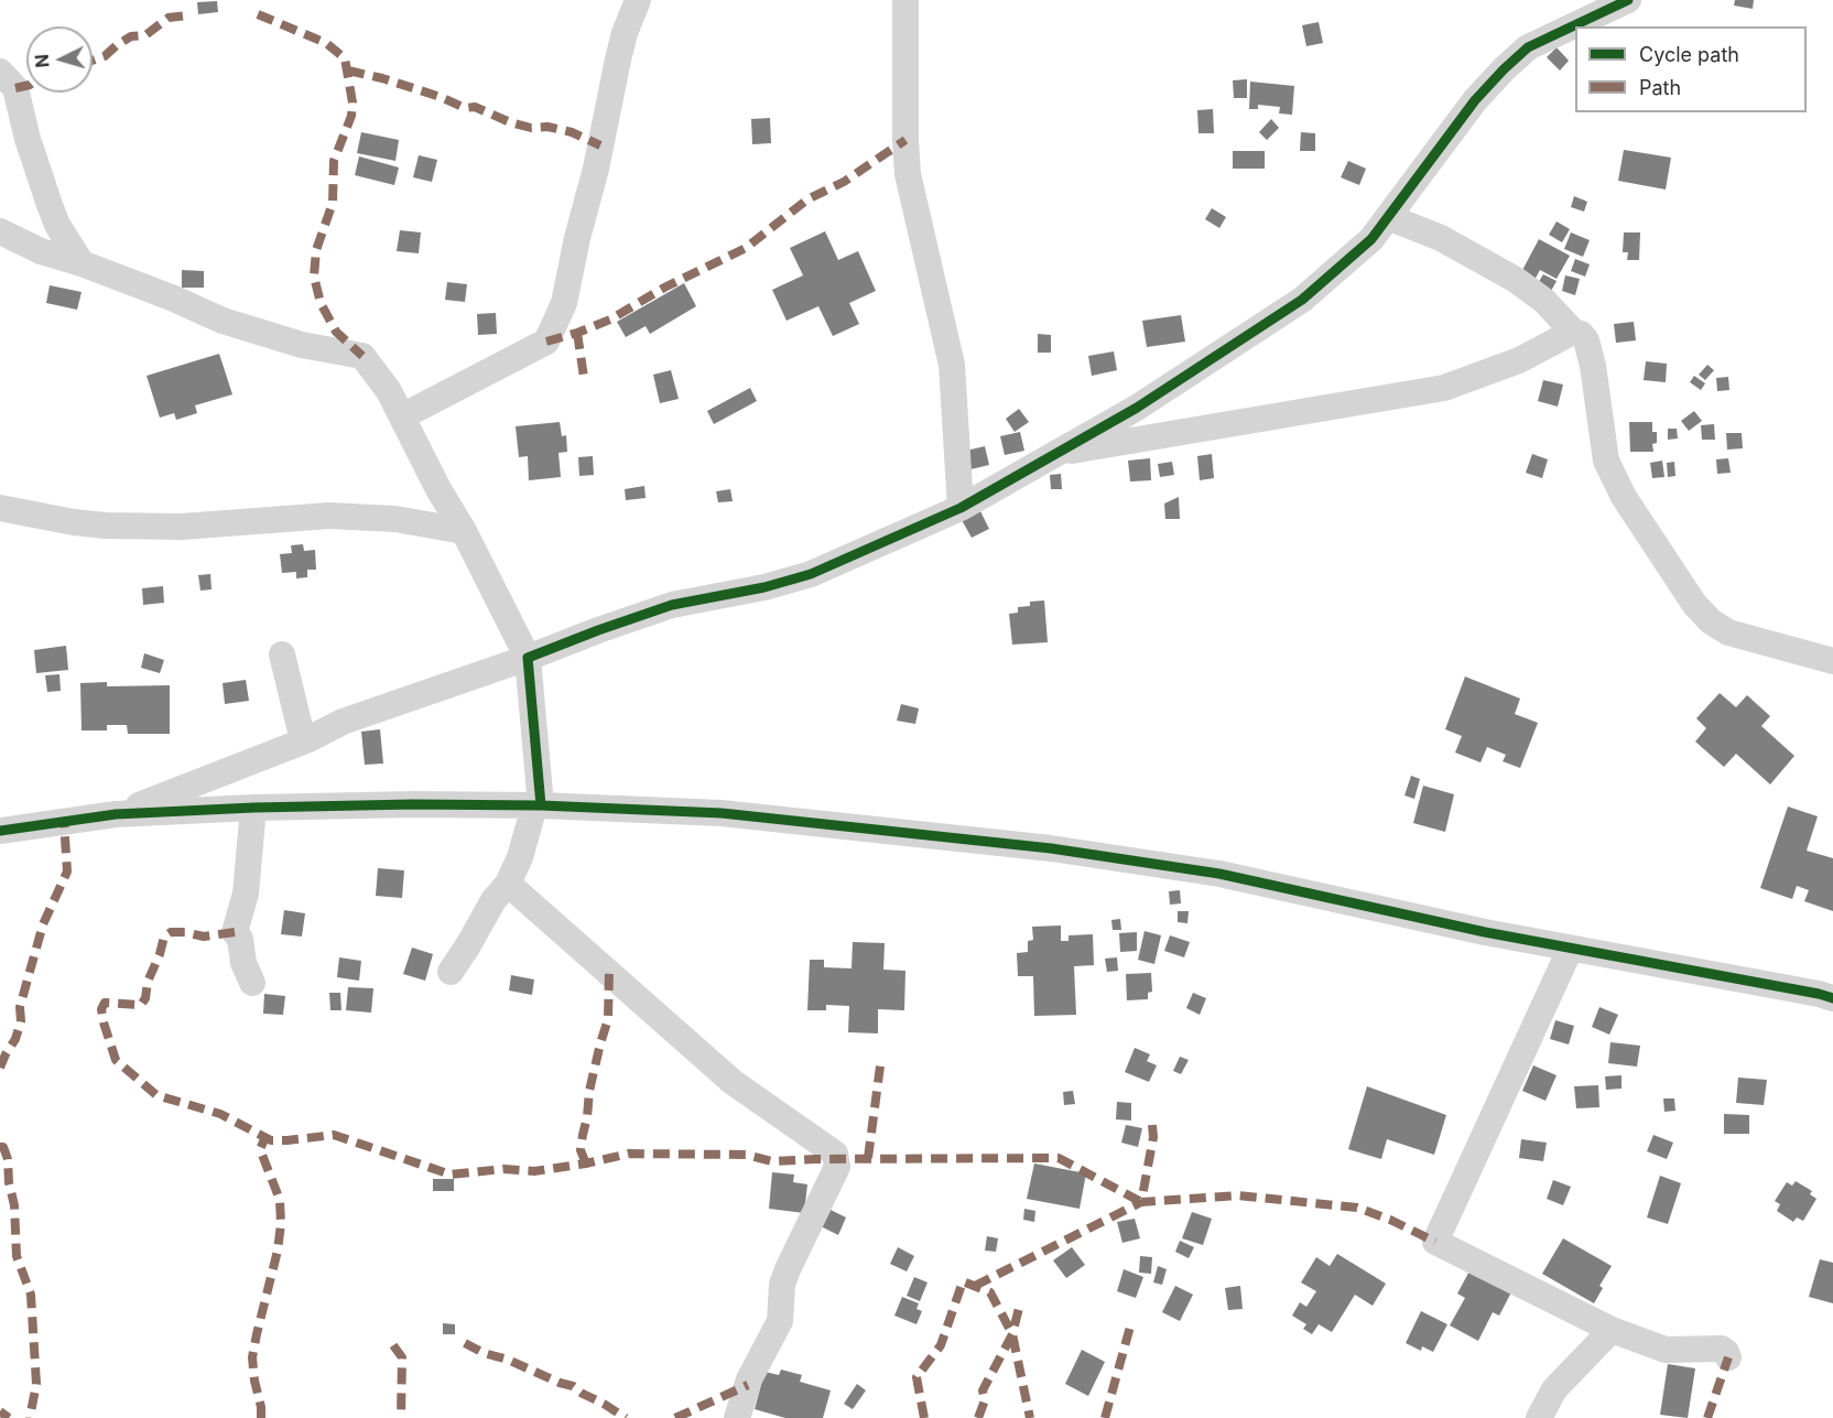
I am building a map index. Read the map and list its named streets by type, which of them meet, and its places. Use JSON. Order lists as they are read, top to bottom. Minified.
{"legend":["Cycle path","Path"],"north":"left"}
